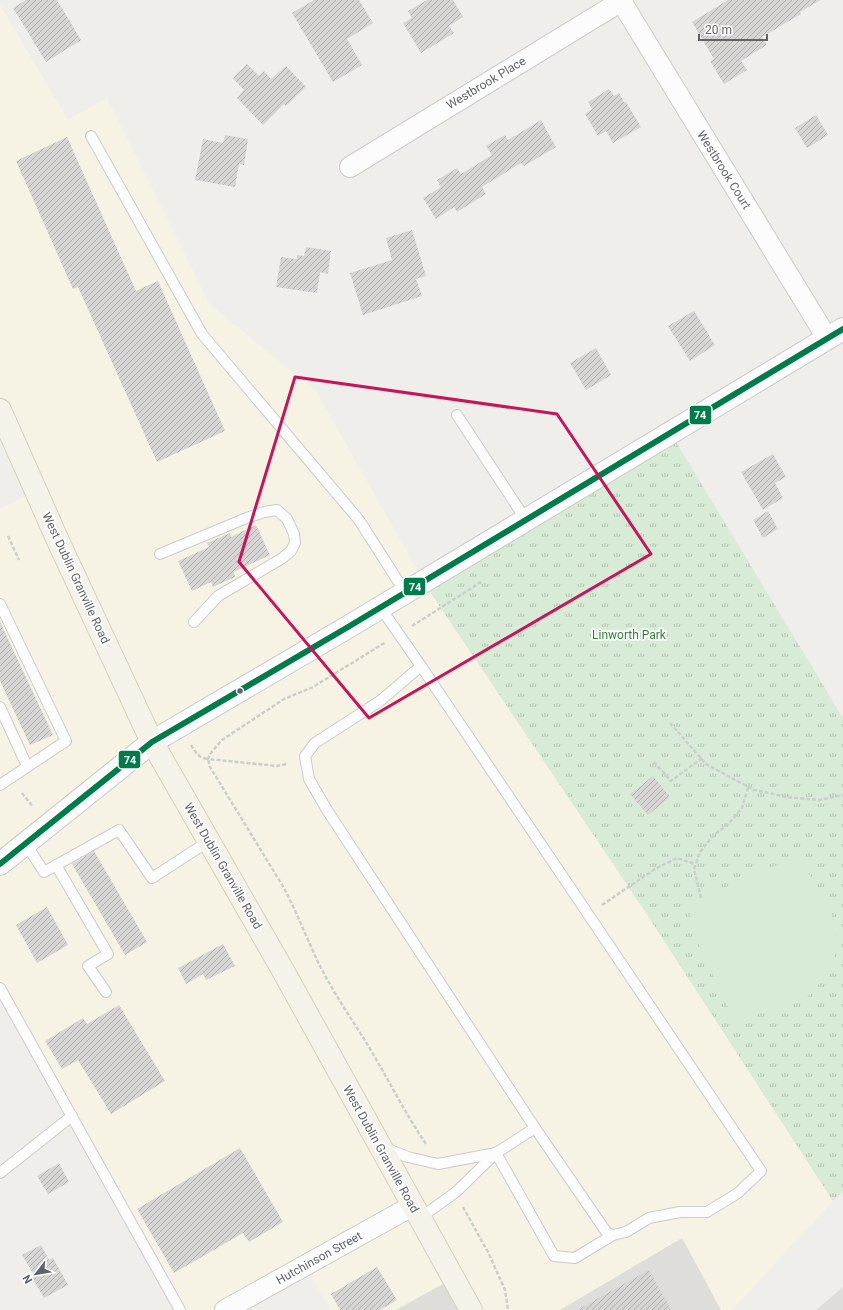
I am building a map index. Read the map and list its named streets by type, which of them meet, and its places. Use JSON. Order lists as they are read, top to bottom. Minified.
{"streets":{"main road":["West Dublin Granville Road"],"street":["Westbrook Place","Westbrook Court","Hutchinson Street"]},"crossings":[["Westbrook Place","Westbrook Court"],["West Dublin Granville Road","Hutchinson Street"]],"parks":["Linworth Park"],"lines":["transit line 74"],"scale_bar":"20 m","north":"bottom left"}
